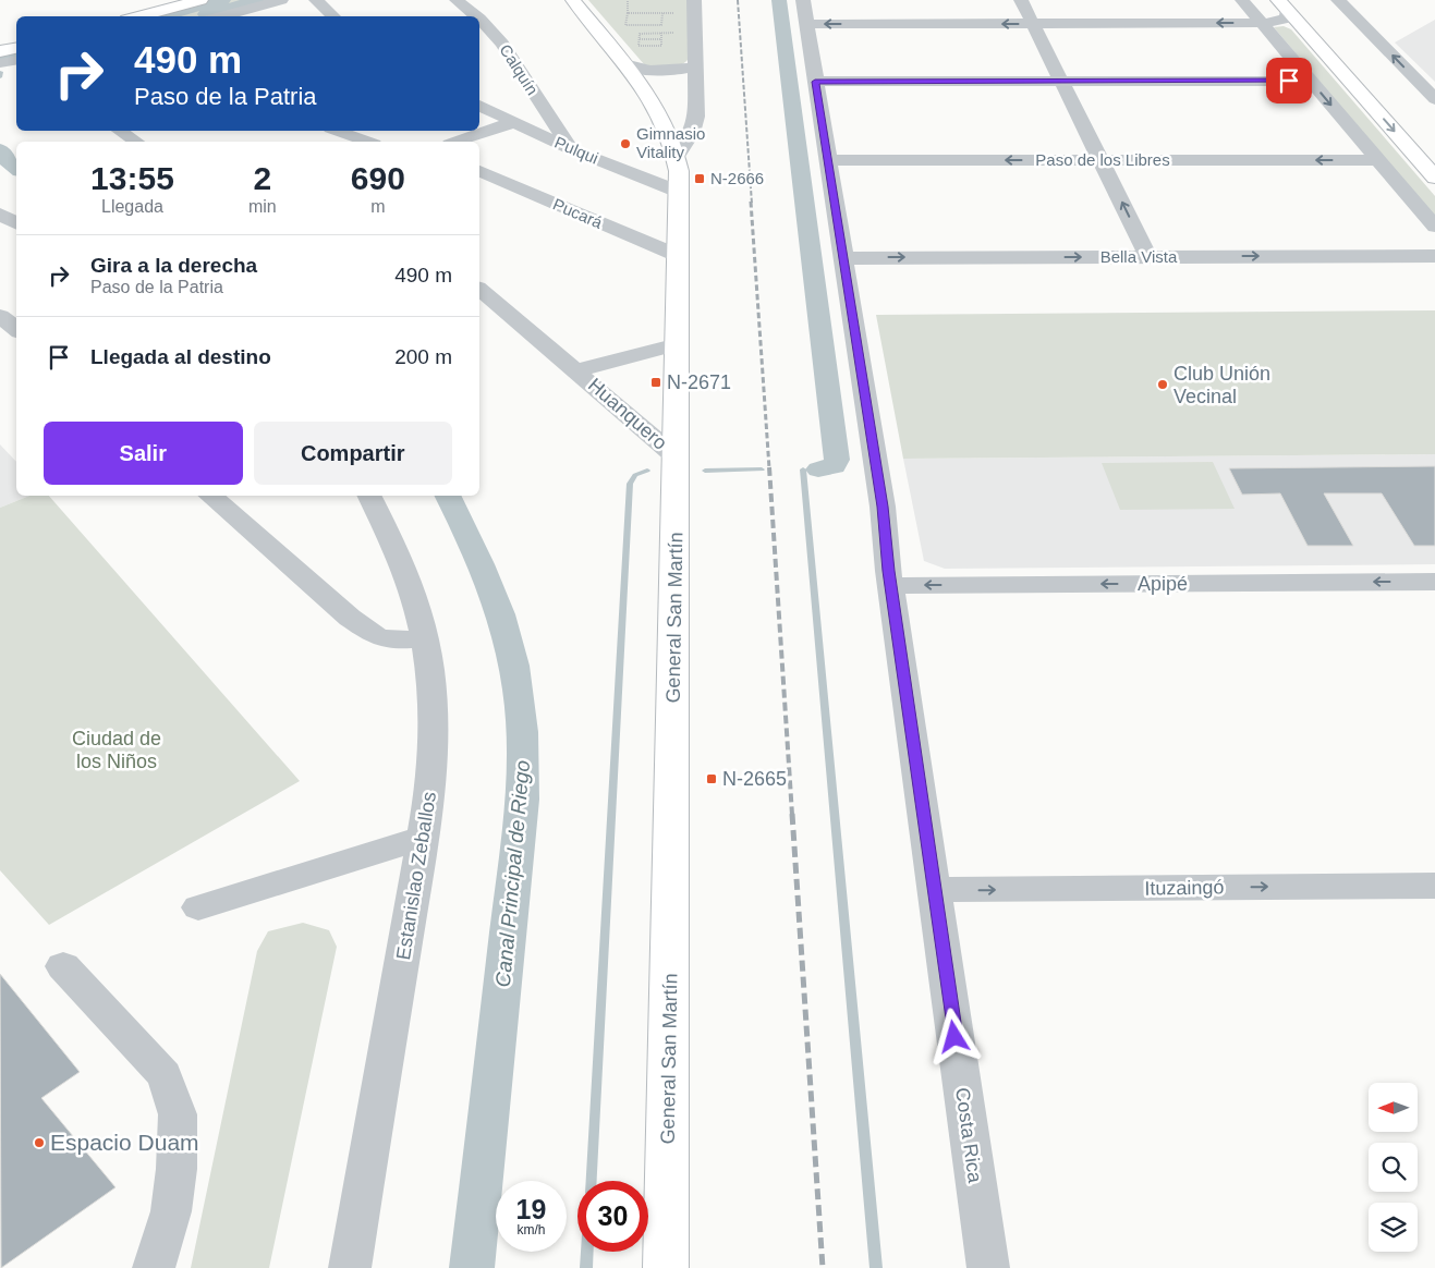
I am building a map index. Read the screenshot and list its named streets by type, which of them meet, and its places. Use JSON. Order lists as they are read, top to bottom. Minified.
{"streets":{"main road":["General San Martín"],"street":["Calquín","Pulqui","Paso de los Libres","Pucará","Bella Vista","Huanquero","Apipé","Estanislao Zeballos","Ituzaingó","Costa Rica"]},"crossings":[["Calquín","Pulqui"],["Pulqui","General San Martín"],["Paso de los Libres","Costa Rica"],["Pucará","General San Martín"],["Bella Vista","Costa Rica"],["Huanquero","General San Martín"],["Apipé","Costa Rica"],["Ituzaingó","Costa Rica"]],"one_way":["Apipé","Ituzaingó"],"water":["Canal Principal de Riego"],"parks":["Ciudad de los Niños"],"places":{"other":["Gimnasio Vitality","Club Unión Vecinal","Espacio Duam"],"transit":["N-2666","N-2671","N-2665"]},"north":"left","page":{"turn":["490 m","Paso de la Patria"],"eta":["13:55","Llegada","2","min","690","m"],"list":[{"name":"Gira a la derecha","note":"Paso de la Patria","value":"490 m"},{"name":"Llegada al destino","value":"200 m"}],"buttons":["Salir","Compartir"],"speed":"19 km/h","limit":"30"}}
